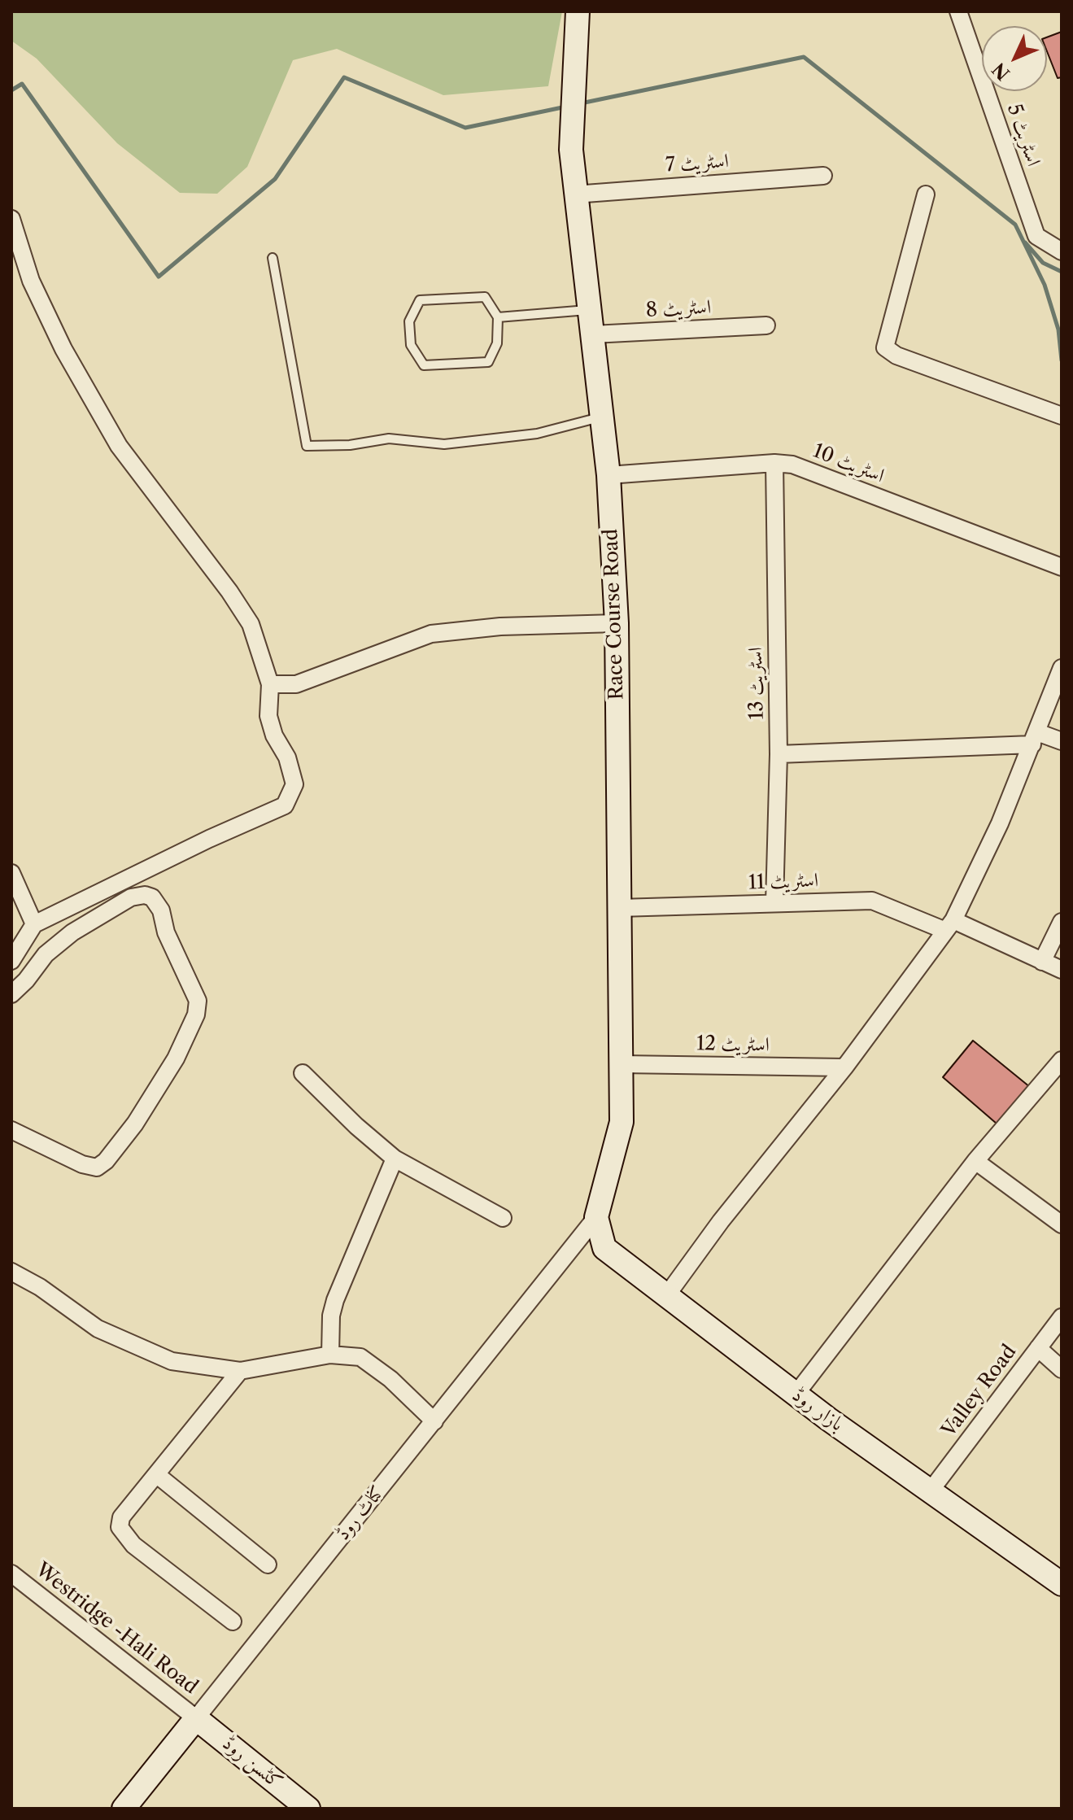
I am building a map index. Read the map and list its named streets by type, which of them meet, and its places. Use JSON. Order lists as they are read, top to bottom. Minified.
{"streets":{"street":["اسٹریٹ 5","اسٹریٹ 7","اسٹریٹ 8","اسٹریٹ 10","Race Course Road","اسٹریٹ 13","اسٹریٹ 11","اسٹریٹ 12","Valley Road","بازار روڈ","کناٹ روڈ","Westridge -Hali Road","کٹسن روڈ"]},"crossings":[["اسٹریٹ 7","Race Course Road"],["اسٹریٹ 8","Race Course Road"],["اسٹریٹ 10","Race Course Road"],["اسٹریٹ 10","اسٹریٹ 13"],["Race Course Road","اسٹریٹ 11"],["Race Course Road","اسٹریٹ 12"],["Race Course Road","بازار روڈ"],["Race Course Road","کناٹ روڈ"],["اسٹریٹ 13","اسٹریٹ 11"],["Valley Road","بازار روڈ"],["بازار روڈ","کناٹ روڈ"],["کناٹ روڈ","Westridge -Hali Road"],["کناٹ روڈ","کٹسن روڈ"],["Westridge -Hali Road","کٹسن روڈ"]],"north":"bottom left"}
